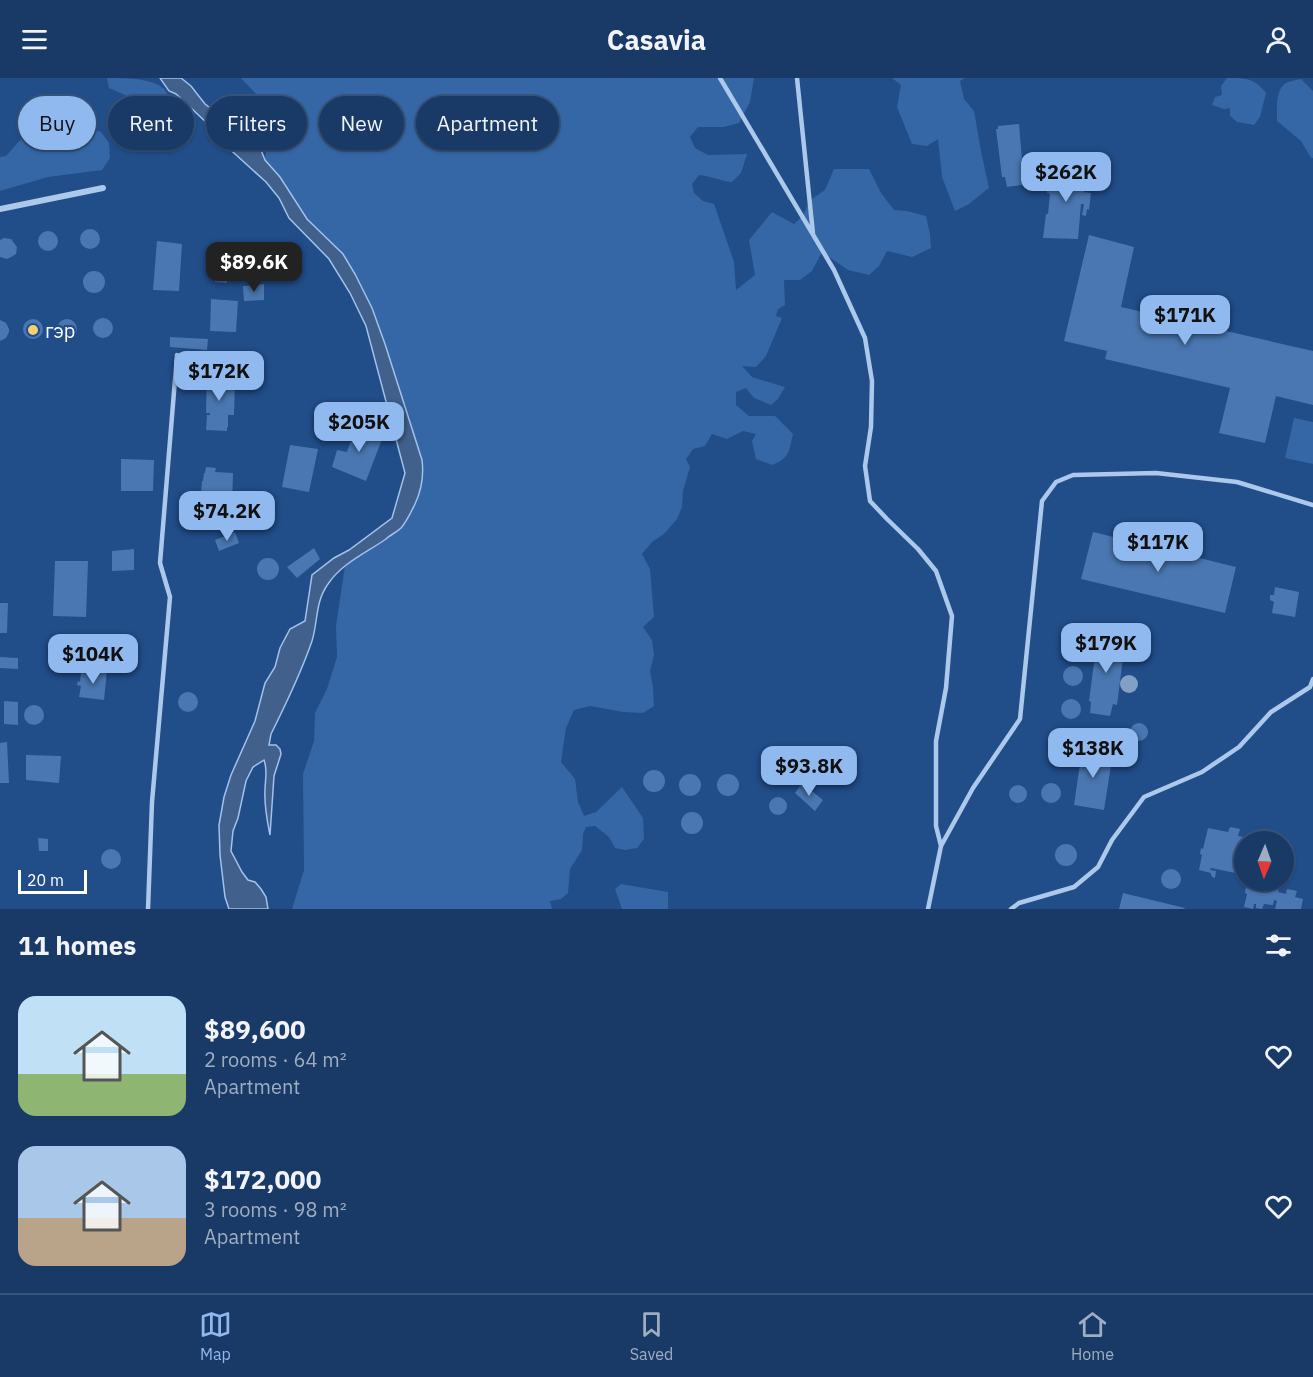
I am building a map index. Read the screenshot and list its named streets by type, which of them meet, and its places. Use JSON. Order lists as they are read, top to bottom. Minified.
{"places":["гэр"],"scale_bar":"20 m","north":"bottom","page":{"header":"Casavia","chip":["Buy","Rent","Filters","New","Apartment"],"price":["$262K","$89.6K","$171K","$172K","$205K","$74.2K","$117K","$179K","$104K","$138K","$93.8K"],"scale":"20 m","heading":"11 homes","list":[{"name":"$89,600","note":"2 rooms · 64 m² · Apartment"},{"name":"$172,000","note":"3 rooms · 98 m² · Apartment"}],"tabs":["Map","Saved","Home"]}}
